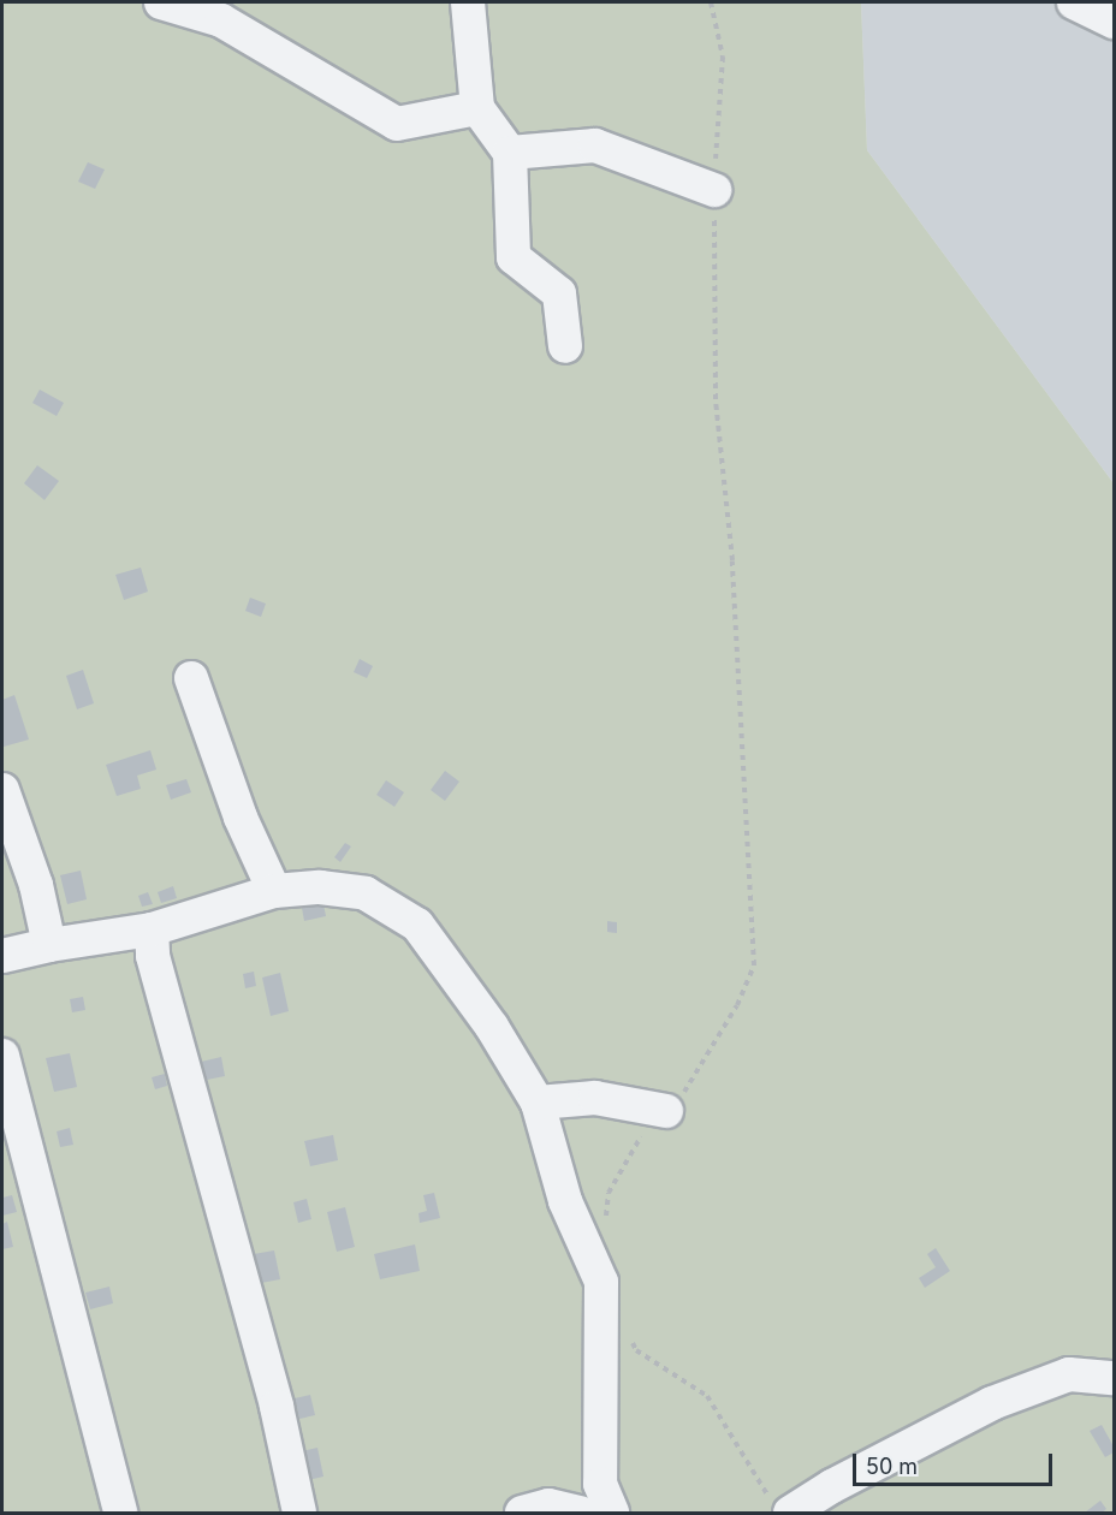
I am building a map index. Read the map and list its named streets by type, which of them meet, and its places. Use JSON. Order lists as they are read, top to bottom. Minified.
{"scale_bar":"50 m"}
